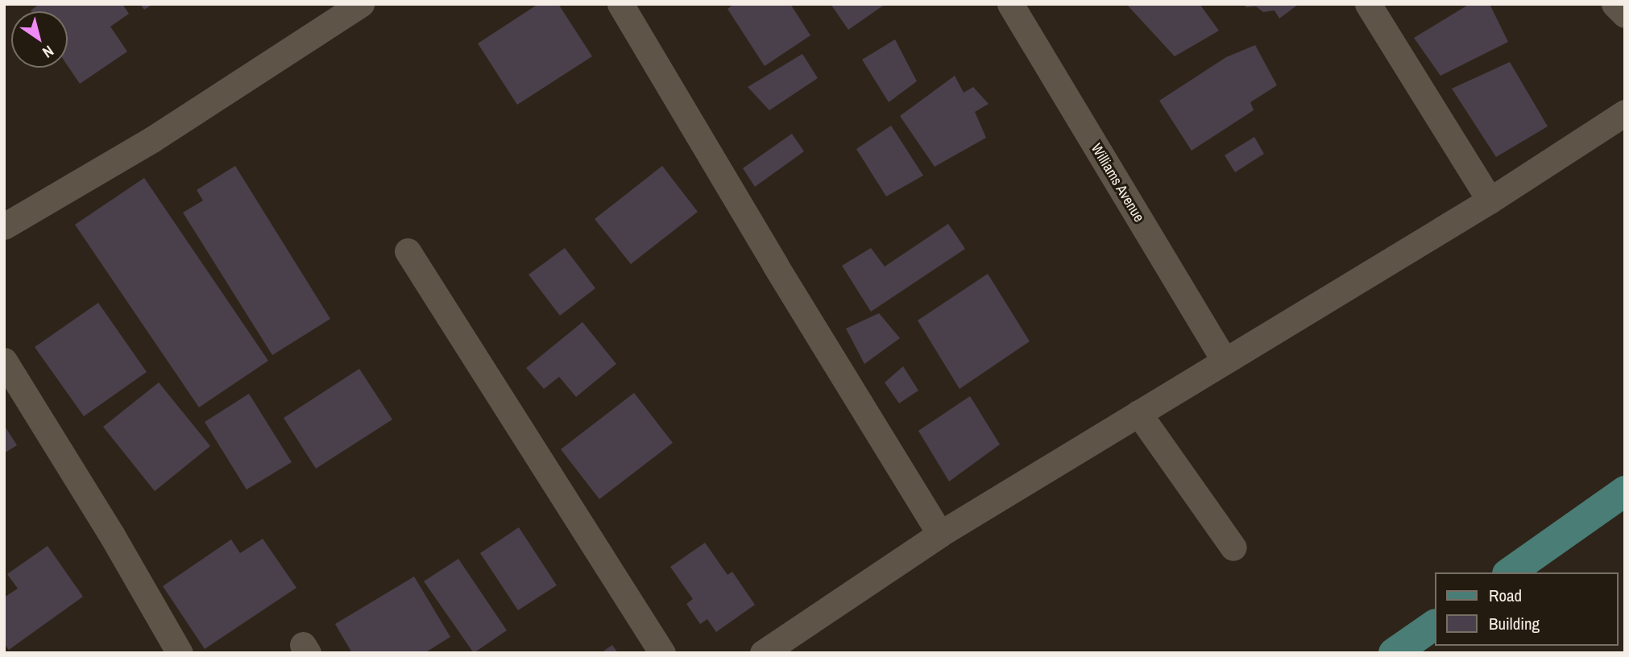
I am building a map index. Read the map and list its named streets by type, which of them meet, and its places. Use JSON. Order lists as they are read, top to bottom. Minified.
{"streets":{"street":["Williams Avenue"]},"legend":["Road","Building"],"north":"bottom right"}
